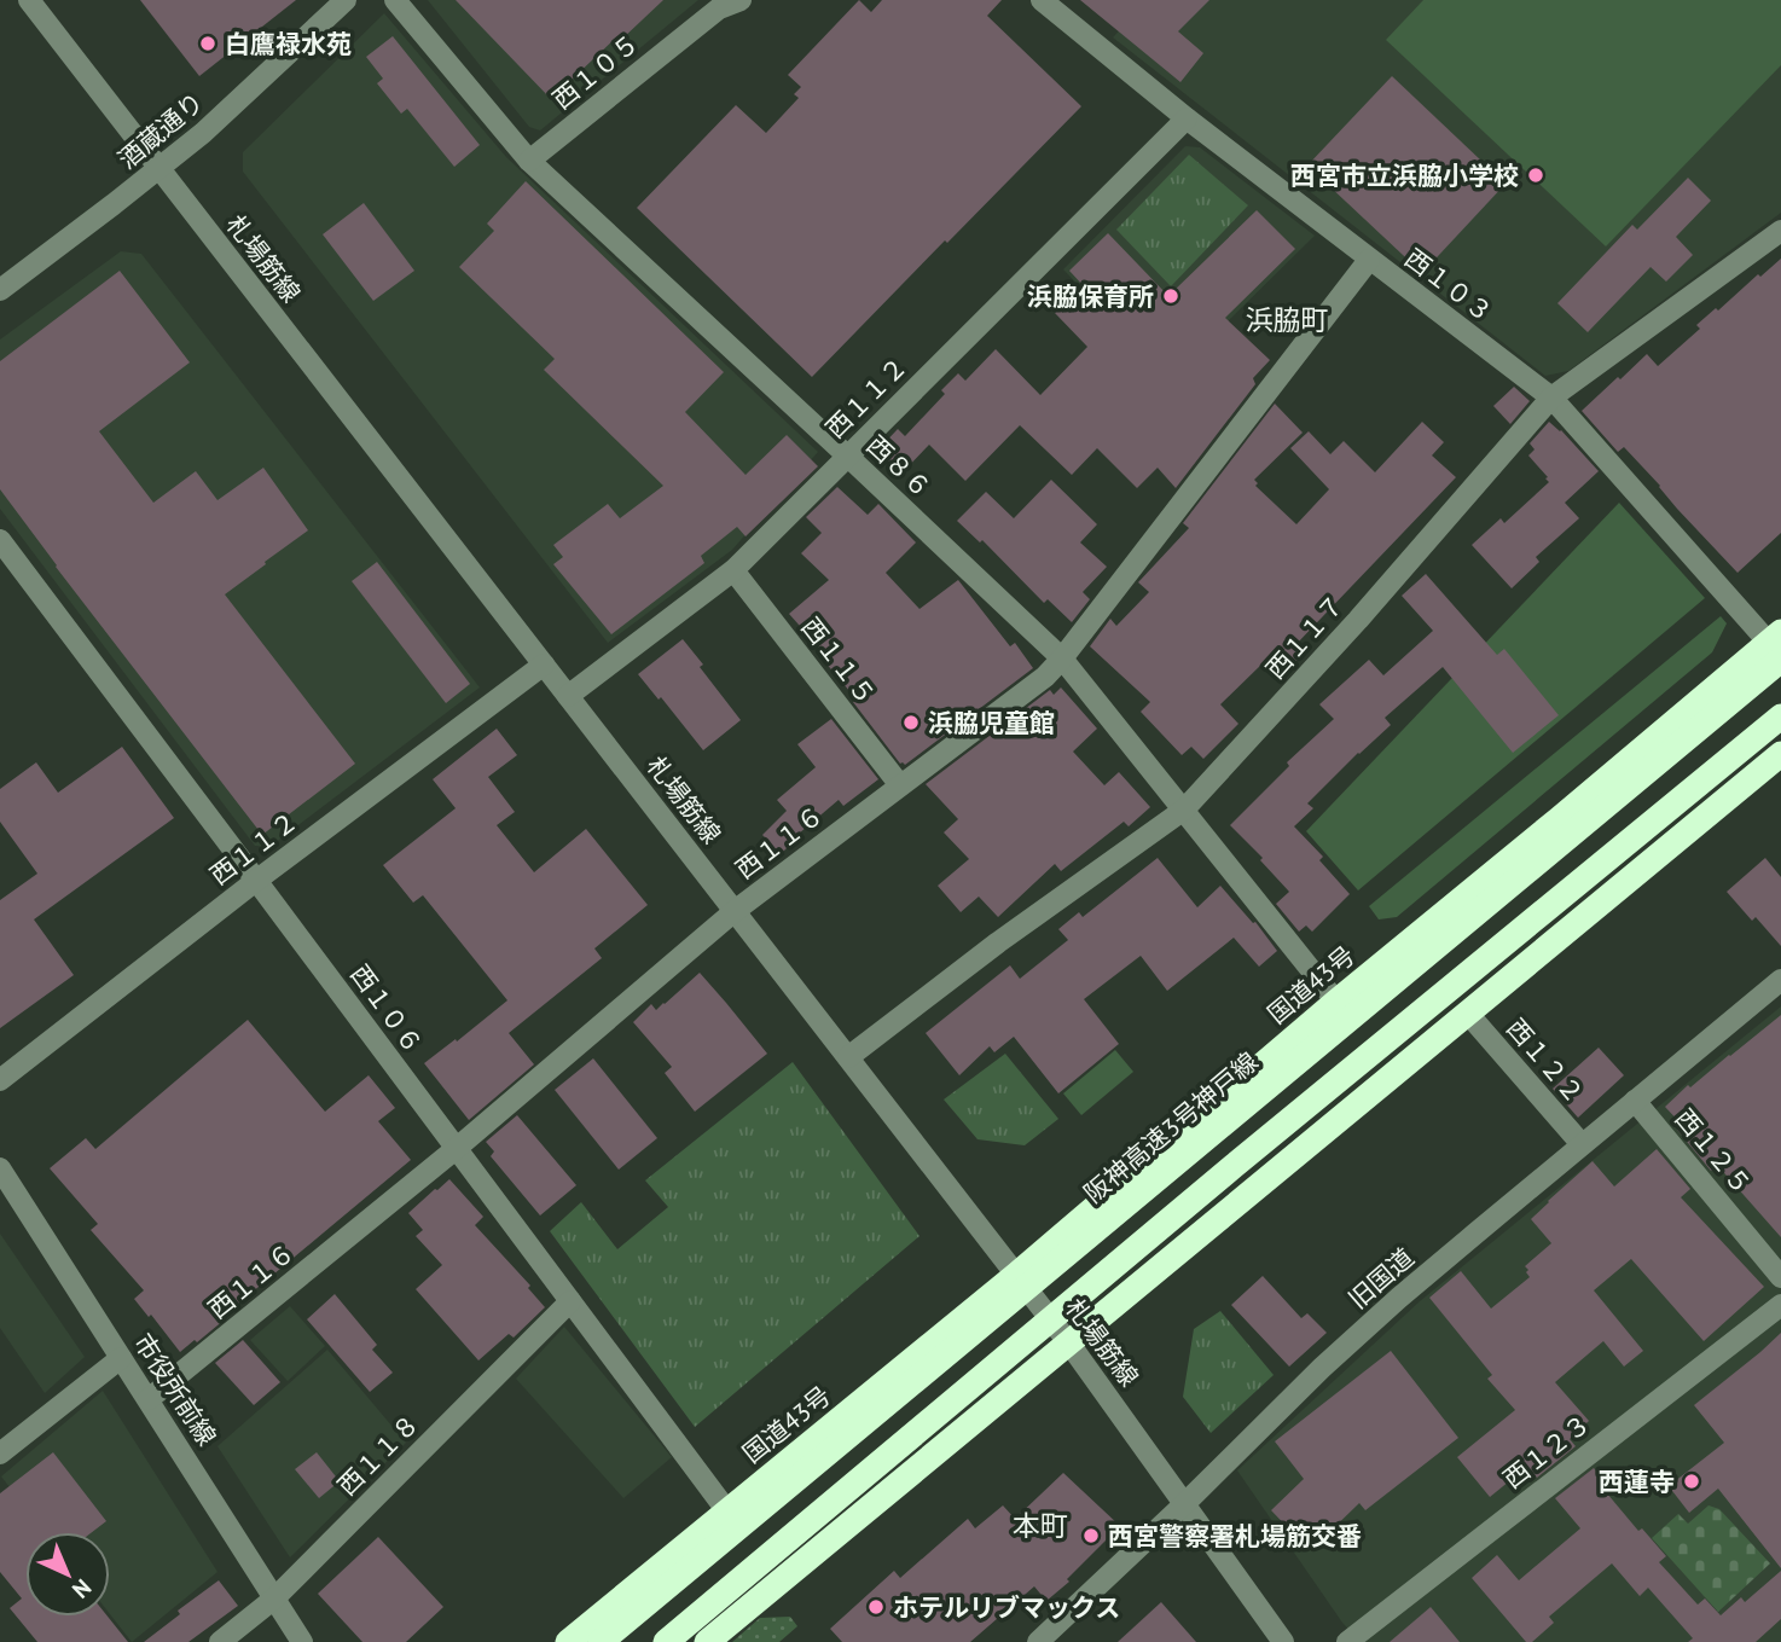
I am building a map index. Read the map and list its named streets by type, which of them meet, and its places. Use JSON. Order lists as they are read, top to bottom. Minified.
{"streets":{"highway":["国道43号","阪神高速3号神戸線"],"street":["西１０５","酒蔵通り","札場筋線","西１０３","西１１２","西８６","西１１７","西１１５","西１１６","西１０６","西１２２","西１２５","旧国道","市役所前線","西１２３","西１１８"]},"crossings":[["西１０５","西８６"],["酒蔵通り","札場筋線"],["札場筋線","西１１２"],["札場筋線","西１１７"],["札場筋線","西１１６"],["札場筋線","国道43号"],["札場筋線","旧国道"],["西１０３","西１１２"],["西１０３","西１１７"],["西１０３","西１１６"],["西１０３","国道43号"],["西１０３","阪神高速3号神戸線"],["西１１２","西８６"],["西１１２","西１１５"],["西１１２","西１０６"],["西８６","西１１７"],["西８６","西１１６"],["西８６","国道43号"],["西１１５","西１１６"],["西１１６","西１０６"],["西１１６","市役所前線"],["国道43号","西１０６"],["国道43号","阪神高速3号神戸線"],["西１０６","西１１８"],["西１２２","旧国道"],["西１２５","旧国道"],["市役所前線","西１１８"]],"districts":["浜脇町","本町"],"places":["白鷹禄水苑","西宮市立浜脇小学校","浜脇保育所","浜脇児童館","西蓮寺","西宮警察署札場筋交番","ホテルリブマックス"],"north":"bottom right"}
